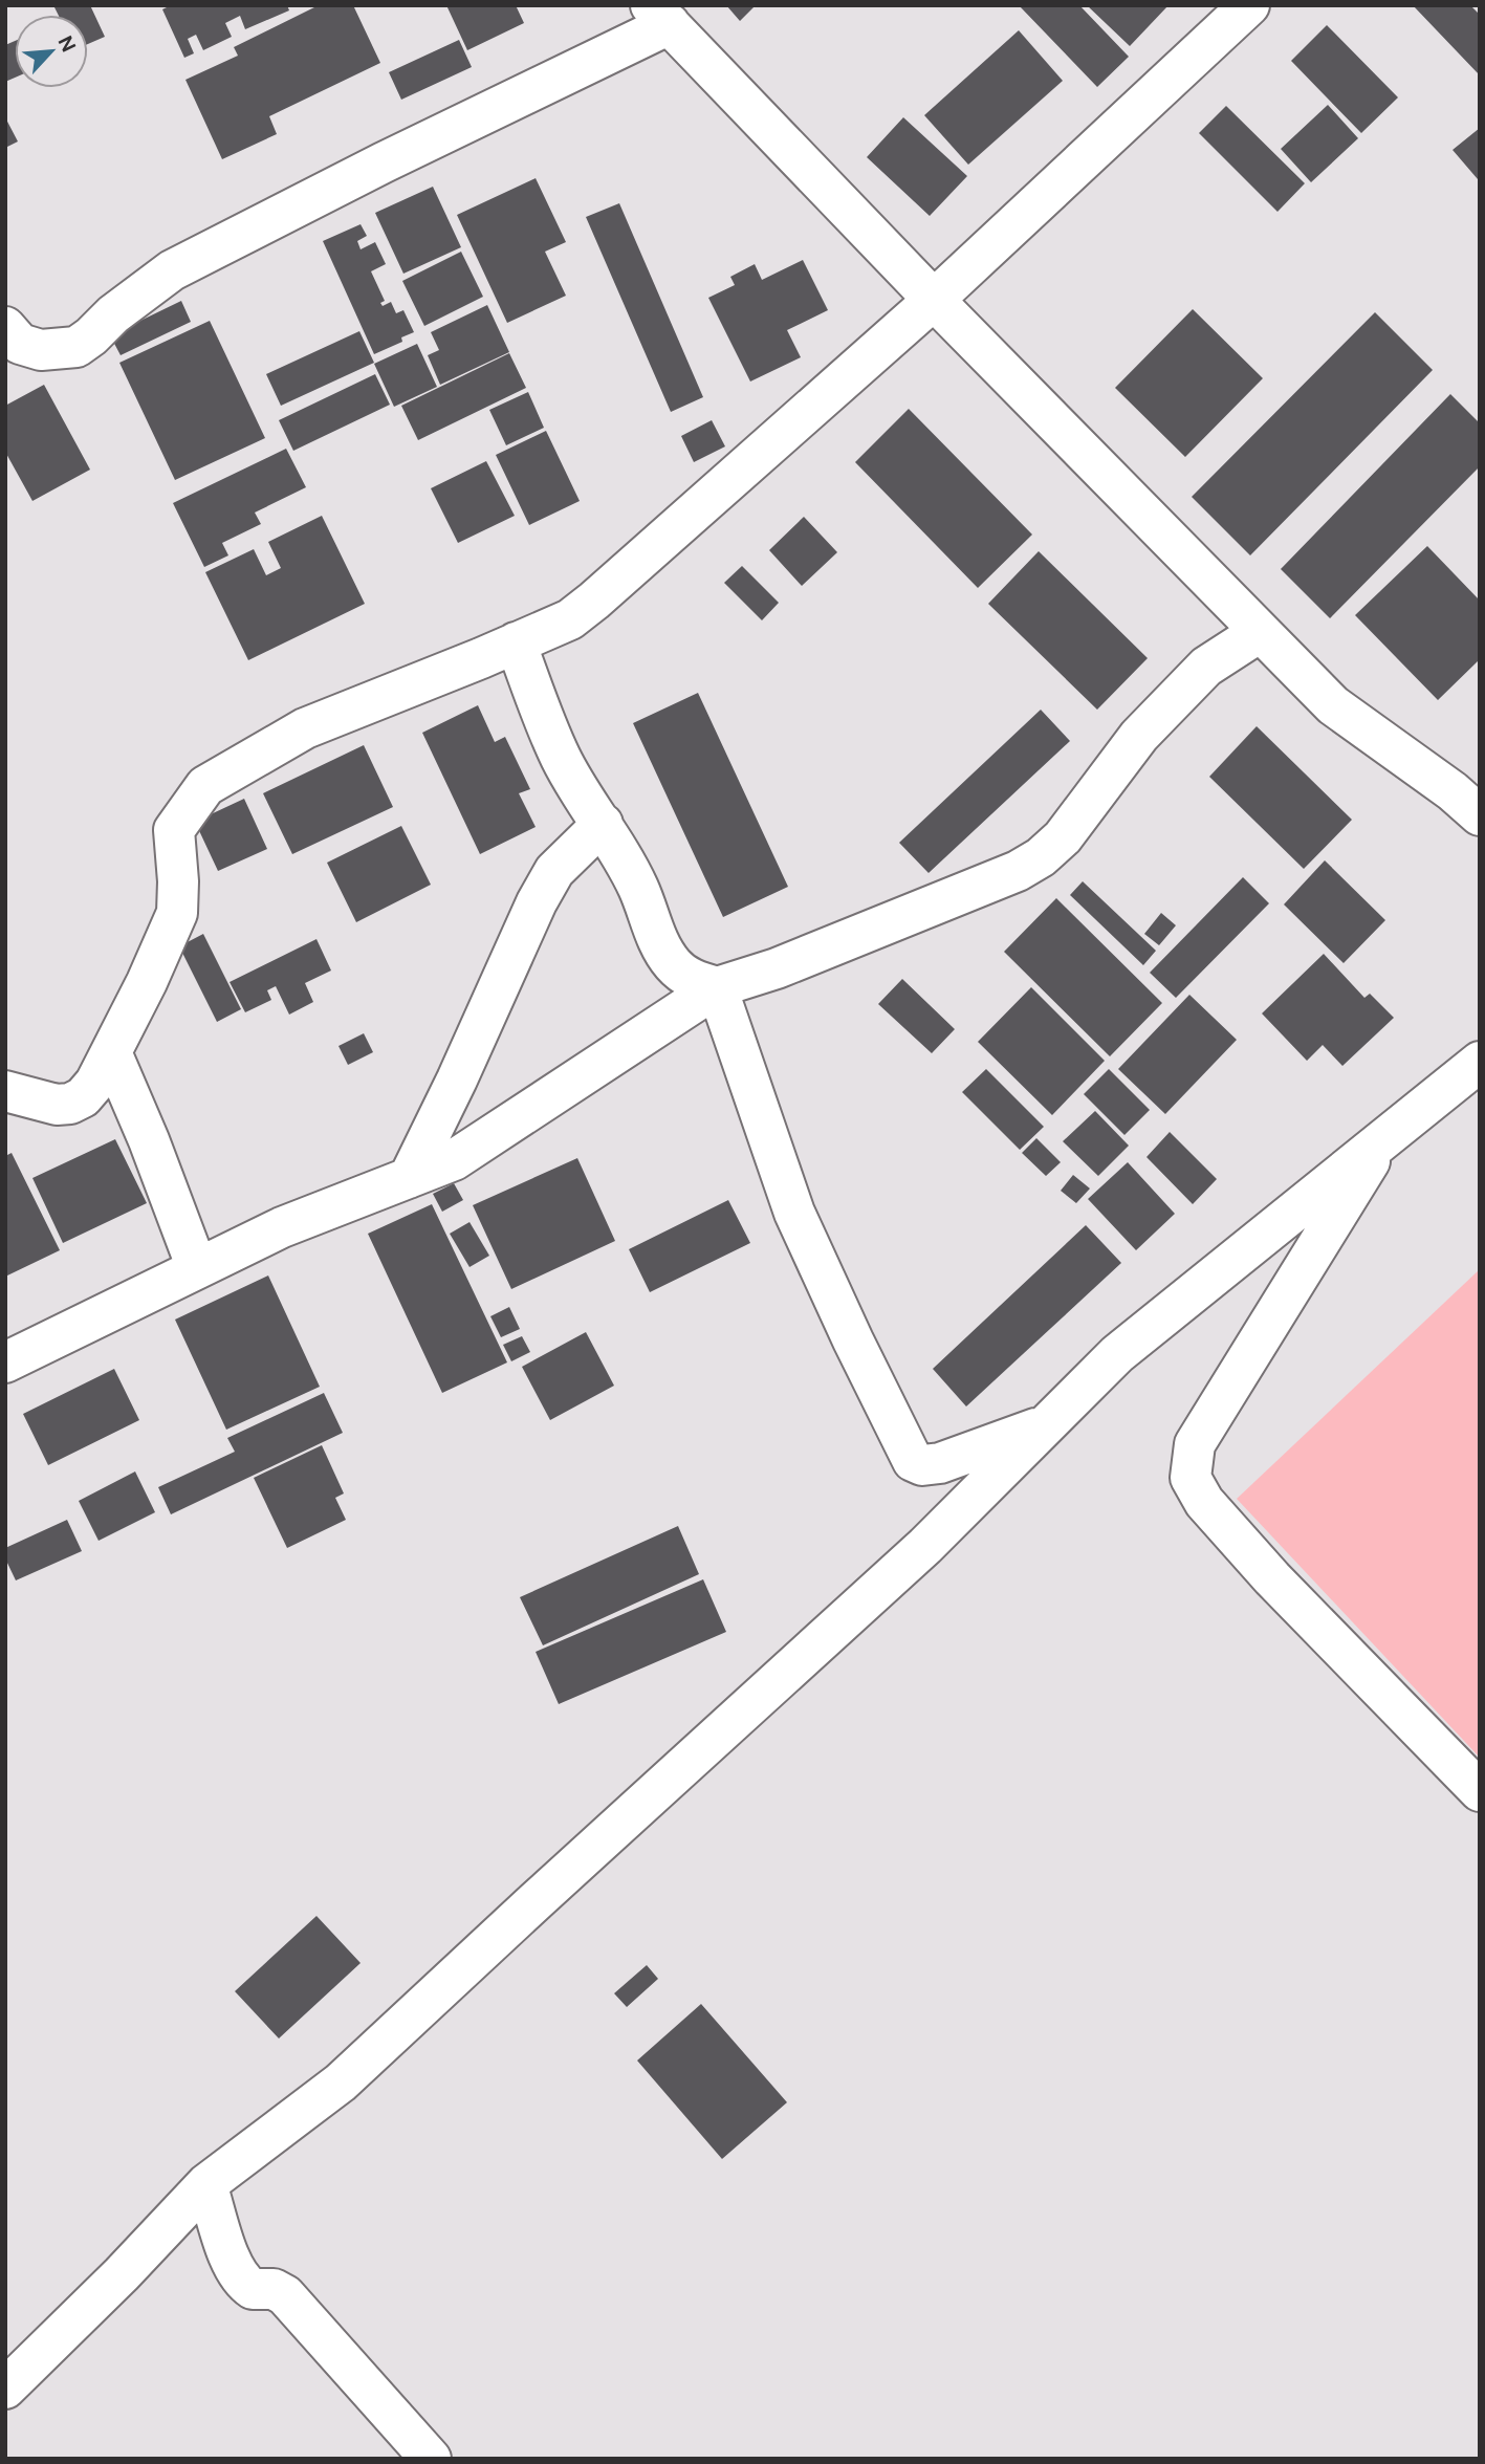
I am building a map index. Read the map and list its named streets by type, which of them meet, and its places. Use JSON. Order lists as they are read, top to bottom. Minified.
{"north":"top right"}
